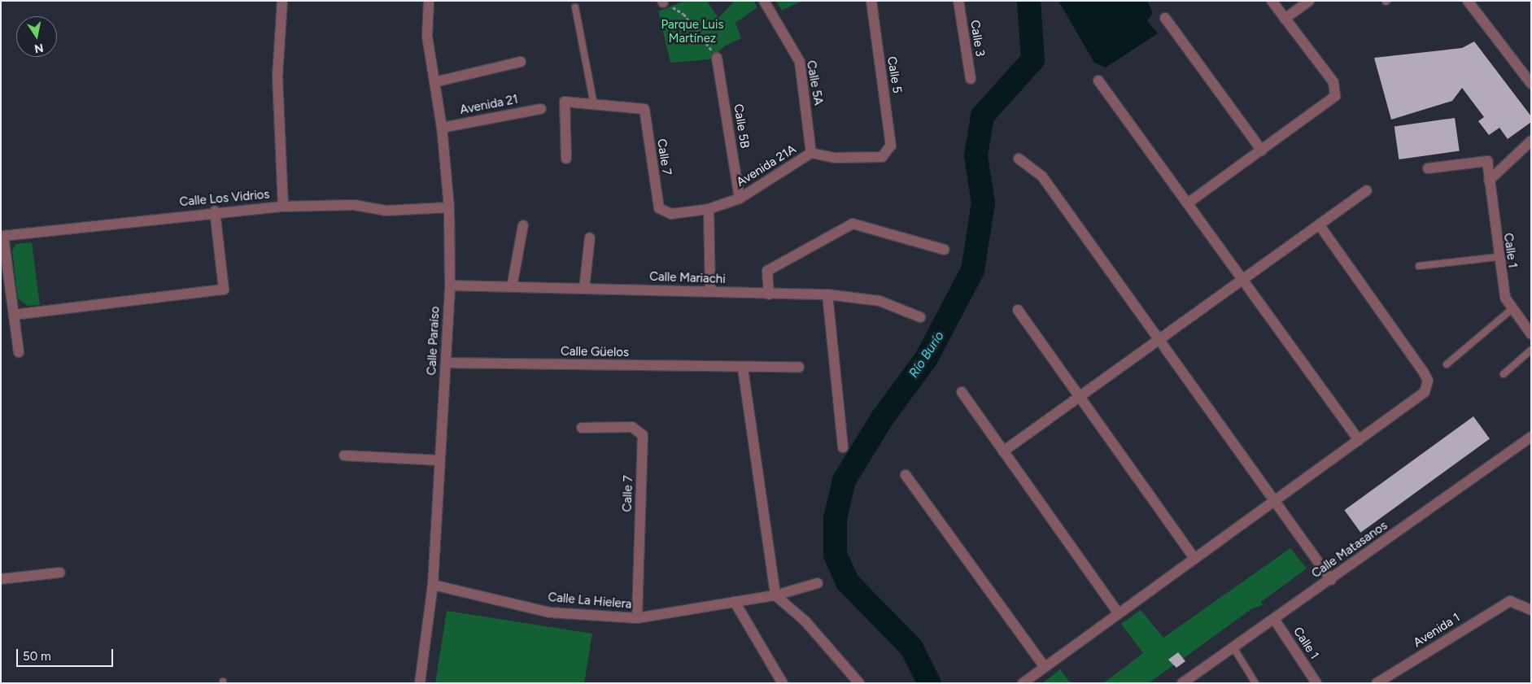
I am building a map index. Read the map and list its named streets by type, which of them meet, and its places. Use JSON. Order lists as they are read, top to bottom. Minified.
{"streets":{"street":["Calle 3","Calle 5","Calle 5A","Avenida 21","Calle 5B","Calle 7","Avenida 21A","Calle Los Vidrios","Calle 1","Calle Mariachi","Calle Paraíso","Calle Güelos","Calle Matasanos","Calle La Hielera","Avenida 1"]},"crossings":[["Calle 5","Avenida 21A"],["Calle 5A","Avenida 21A"],["Avenida 21","Calle Paraíso"],["Calle 5B","Avenida 21A"],["Calle 7","Avenida 21A"],["Calle 7","Calle La Hielera"],["Calle Los Vidrios","Calle Paraíso"],["Calle 1","Calle Matasanos"],["Calle Mariachi","Calle Paraíso"],["Calle Paraíso","Calle Güelos"],["Calle Paraíso","Calle La Hielera"]],"water":["Río Burío"],"parks":["Parque Luis Martínez"],"scale_bar":"50 m","north":"bottom"}
